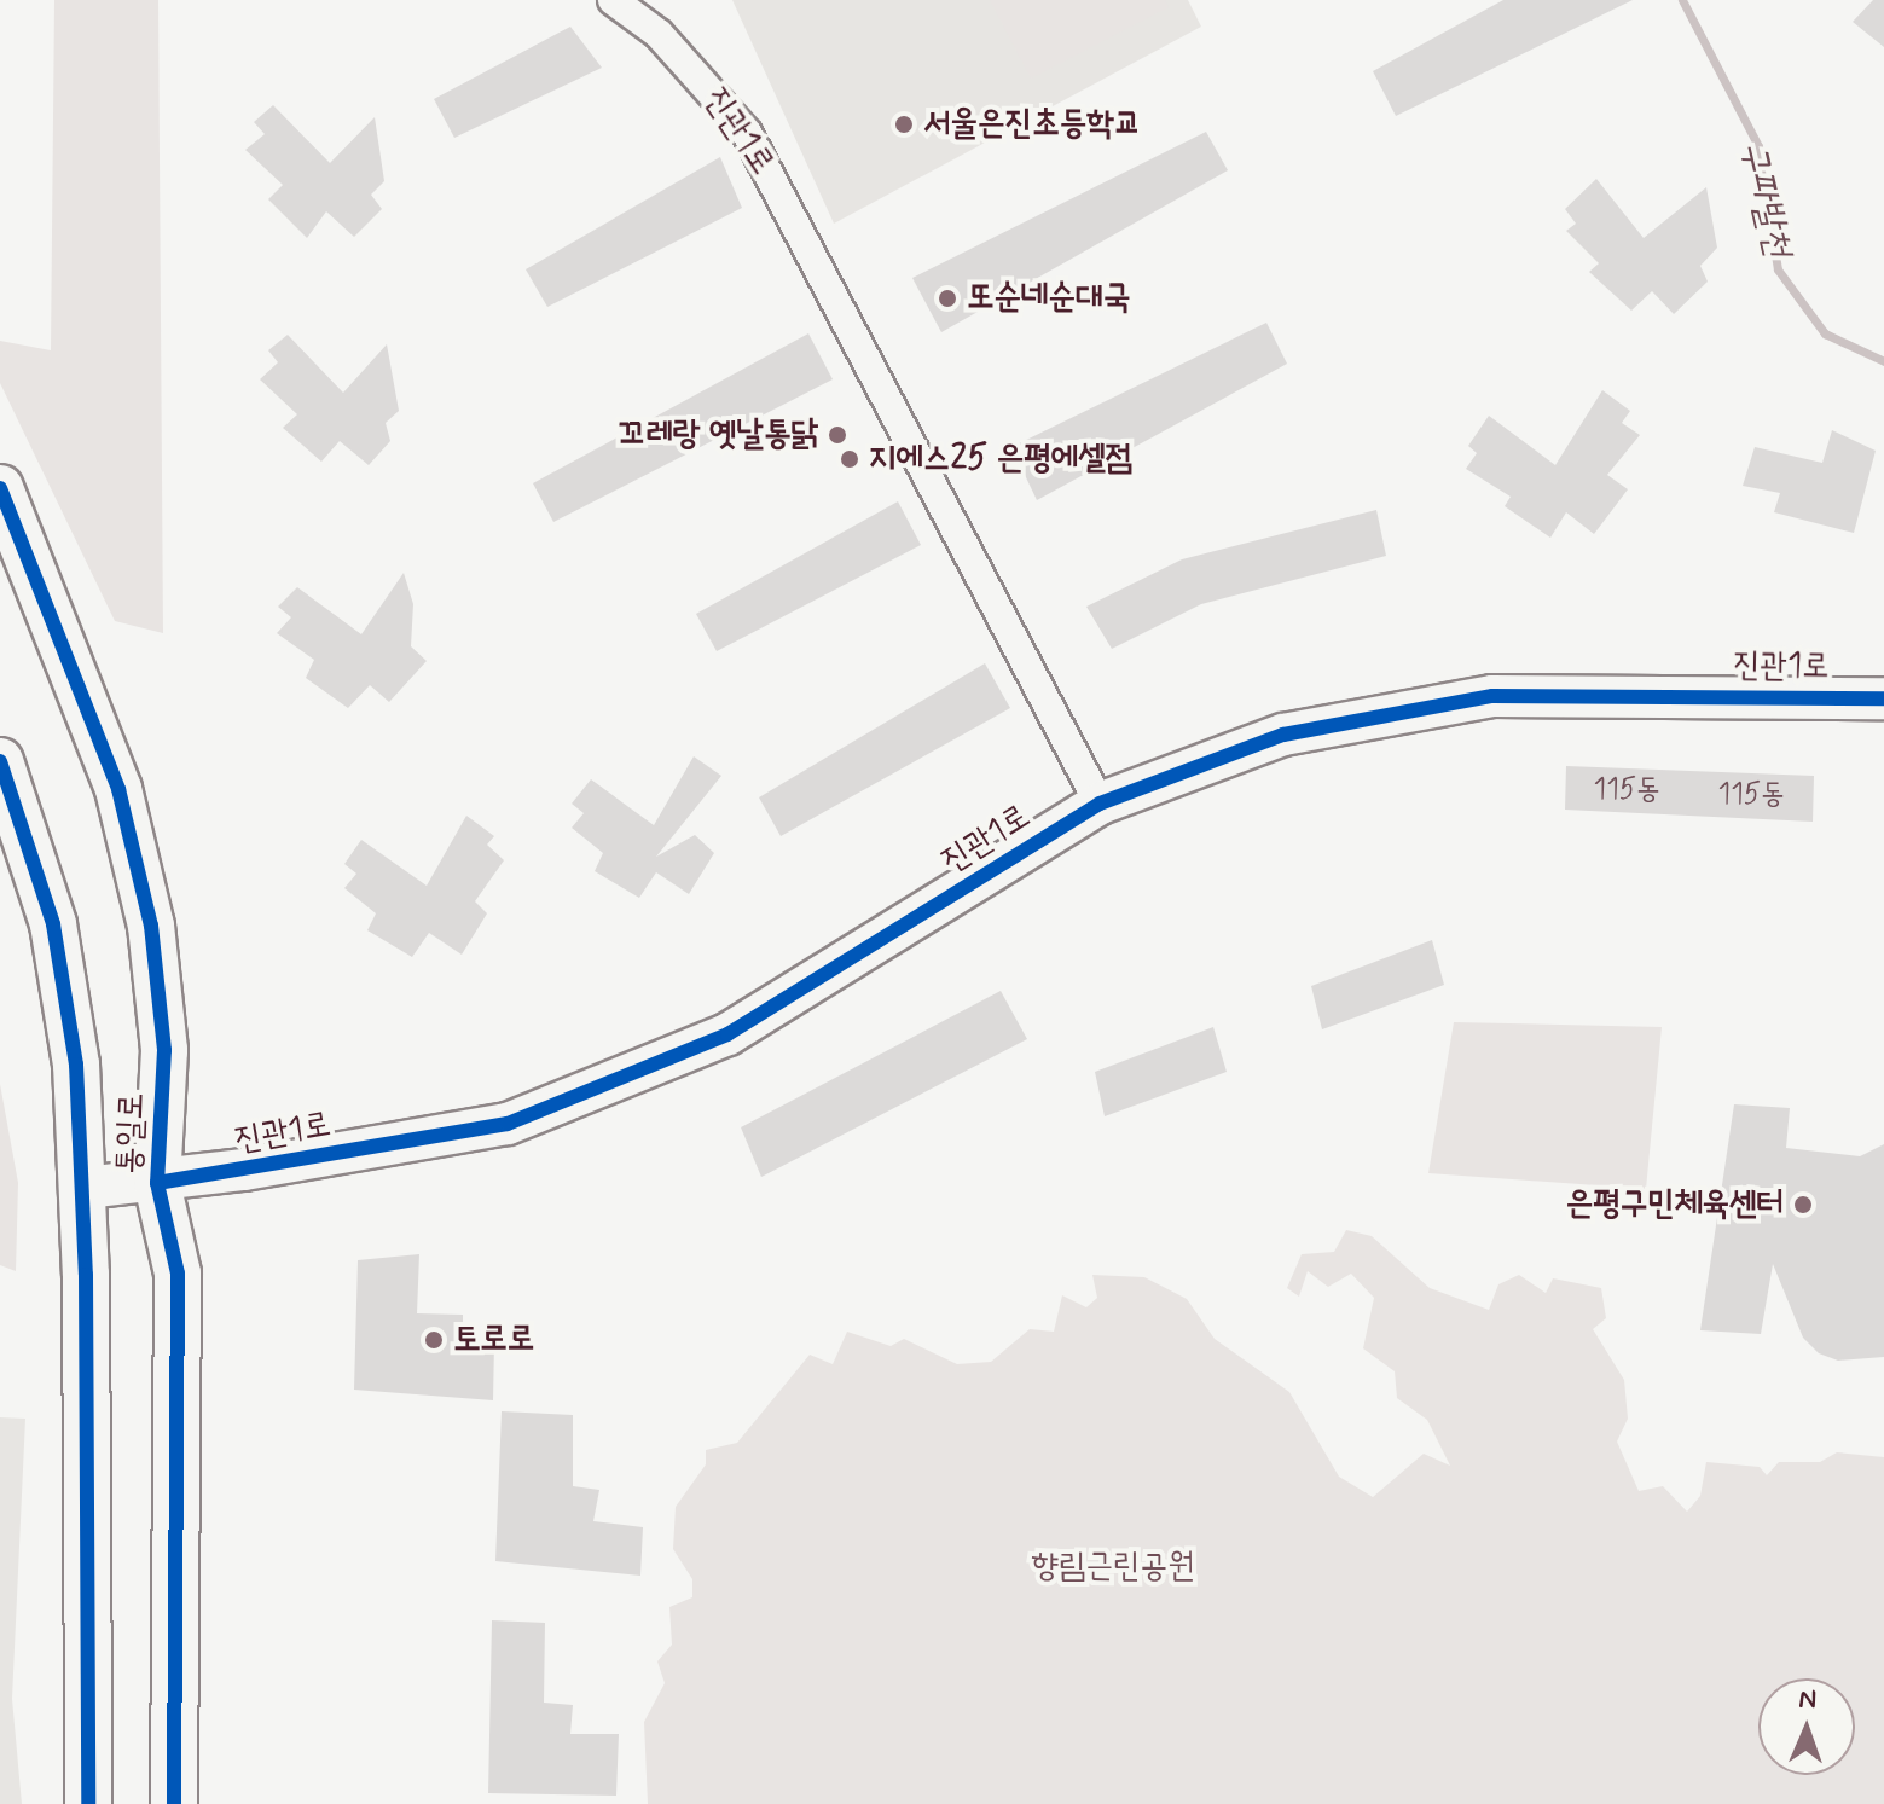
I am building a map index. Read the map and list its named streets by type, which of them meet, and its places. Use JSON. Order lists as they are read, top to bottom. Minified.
{"streets":{"main road":["진관1로","통일로"]},"crossings":[["진관1로","통일로"]],"water":["구파발천"],"parks":["향림근린공원"],"places":["서울은진초등학교","또순네순대국","꼬레랑 옛날통닭","지에스25 은평에셀점","은평구민체육센터","토로로"],"house_numbers":["115동","115동"],"north":"top"}
